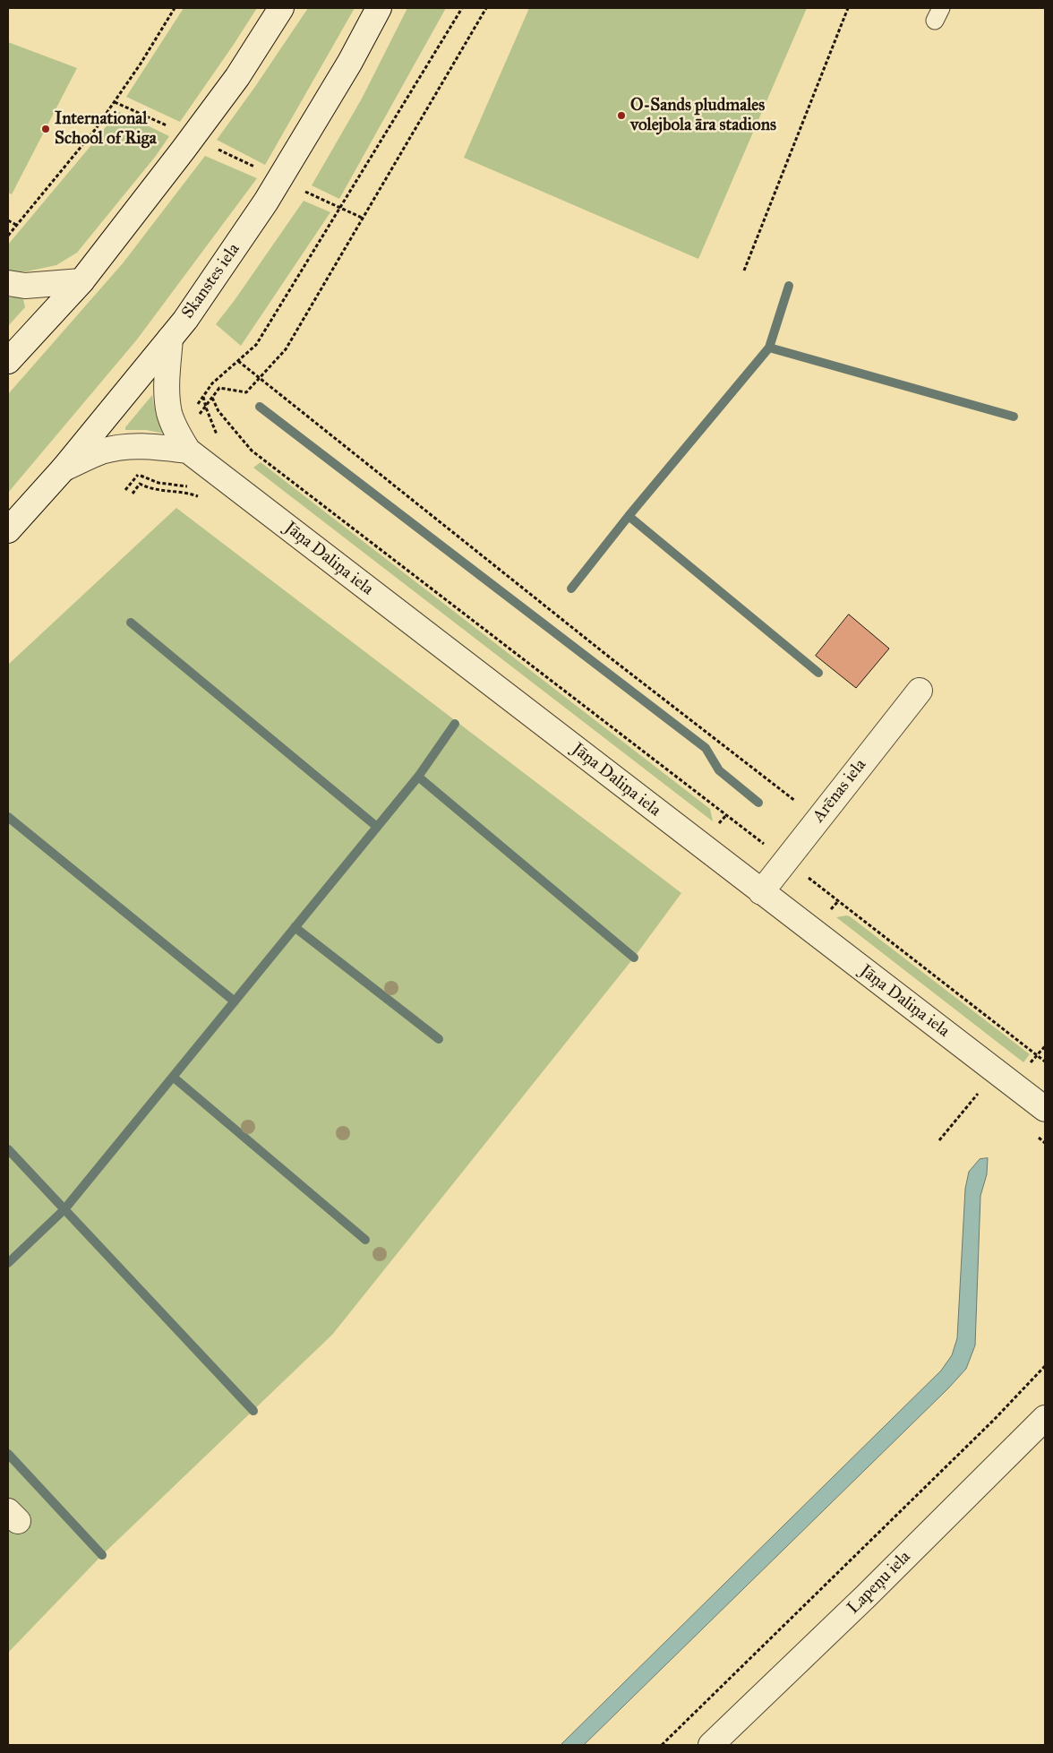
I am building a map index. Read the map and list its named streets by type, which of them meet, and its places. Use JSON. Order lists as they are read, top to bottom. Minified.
{"streets":{"street":["Skanstes iela","Jāņa Daliņa iela","Arēnas iela","Lapeņu iela"]},"crossings":[["Skanstes iela","Jāņa Daliņa iela"],["Jāņa Daliņa iela","Arēnas iela"]],"places":["O-Sands pludmales volejbola āra stadions","International School of Riga"]}
